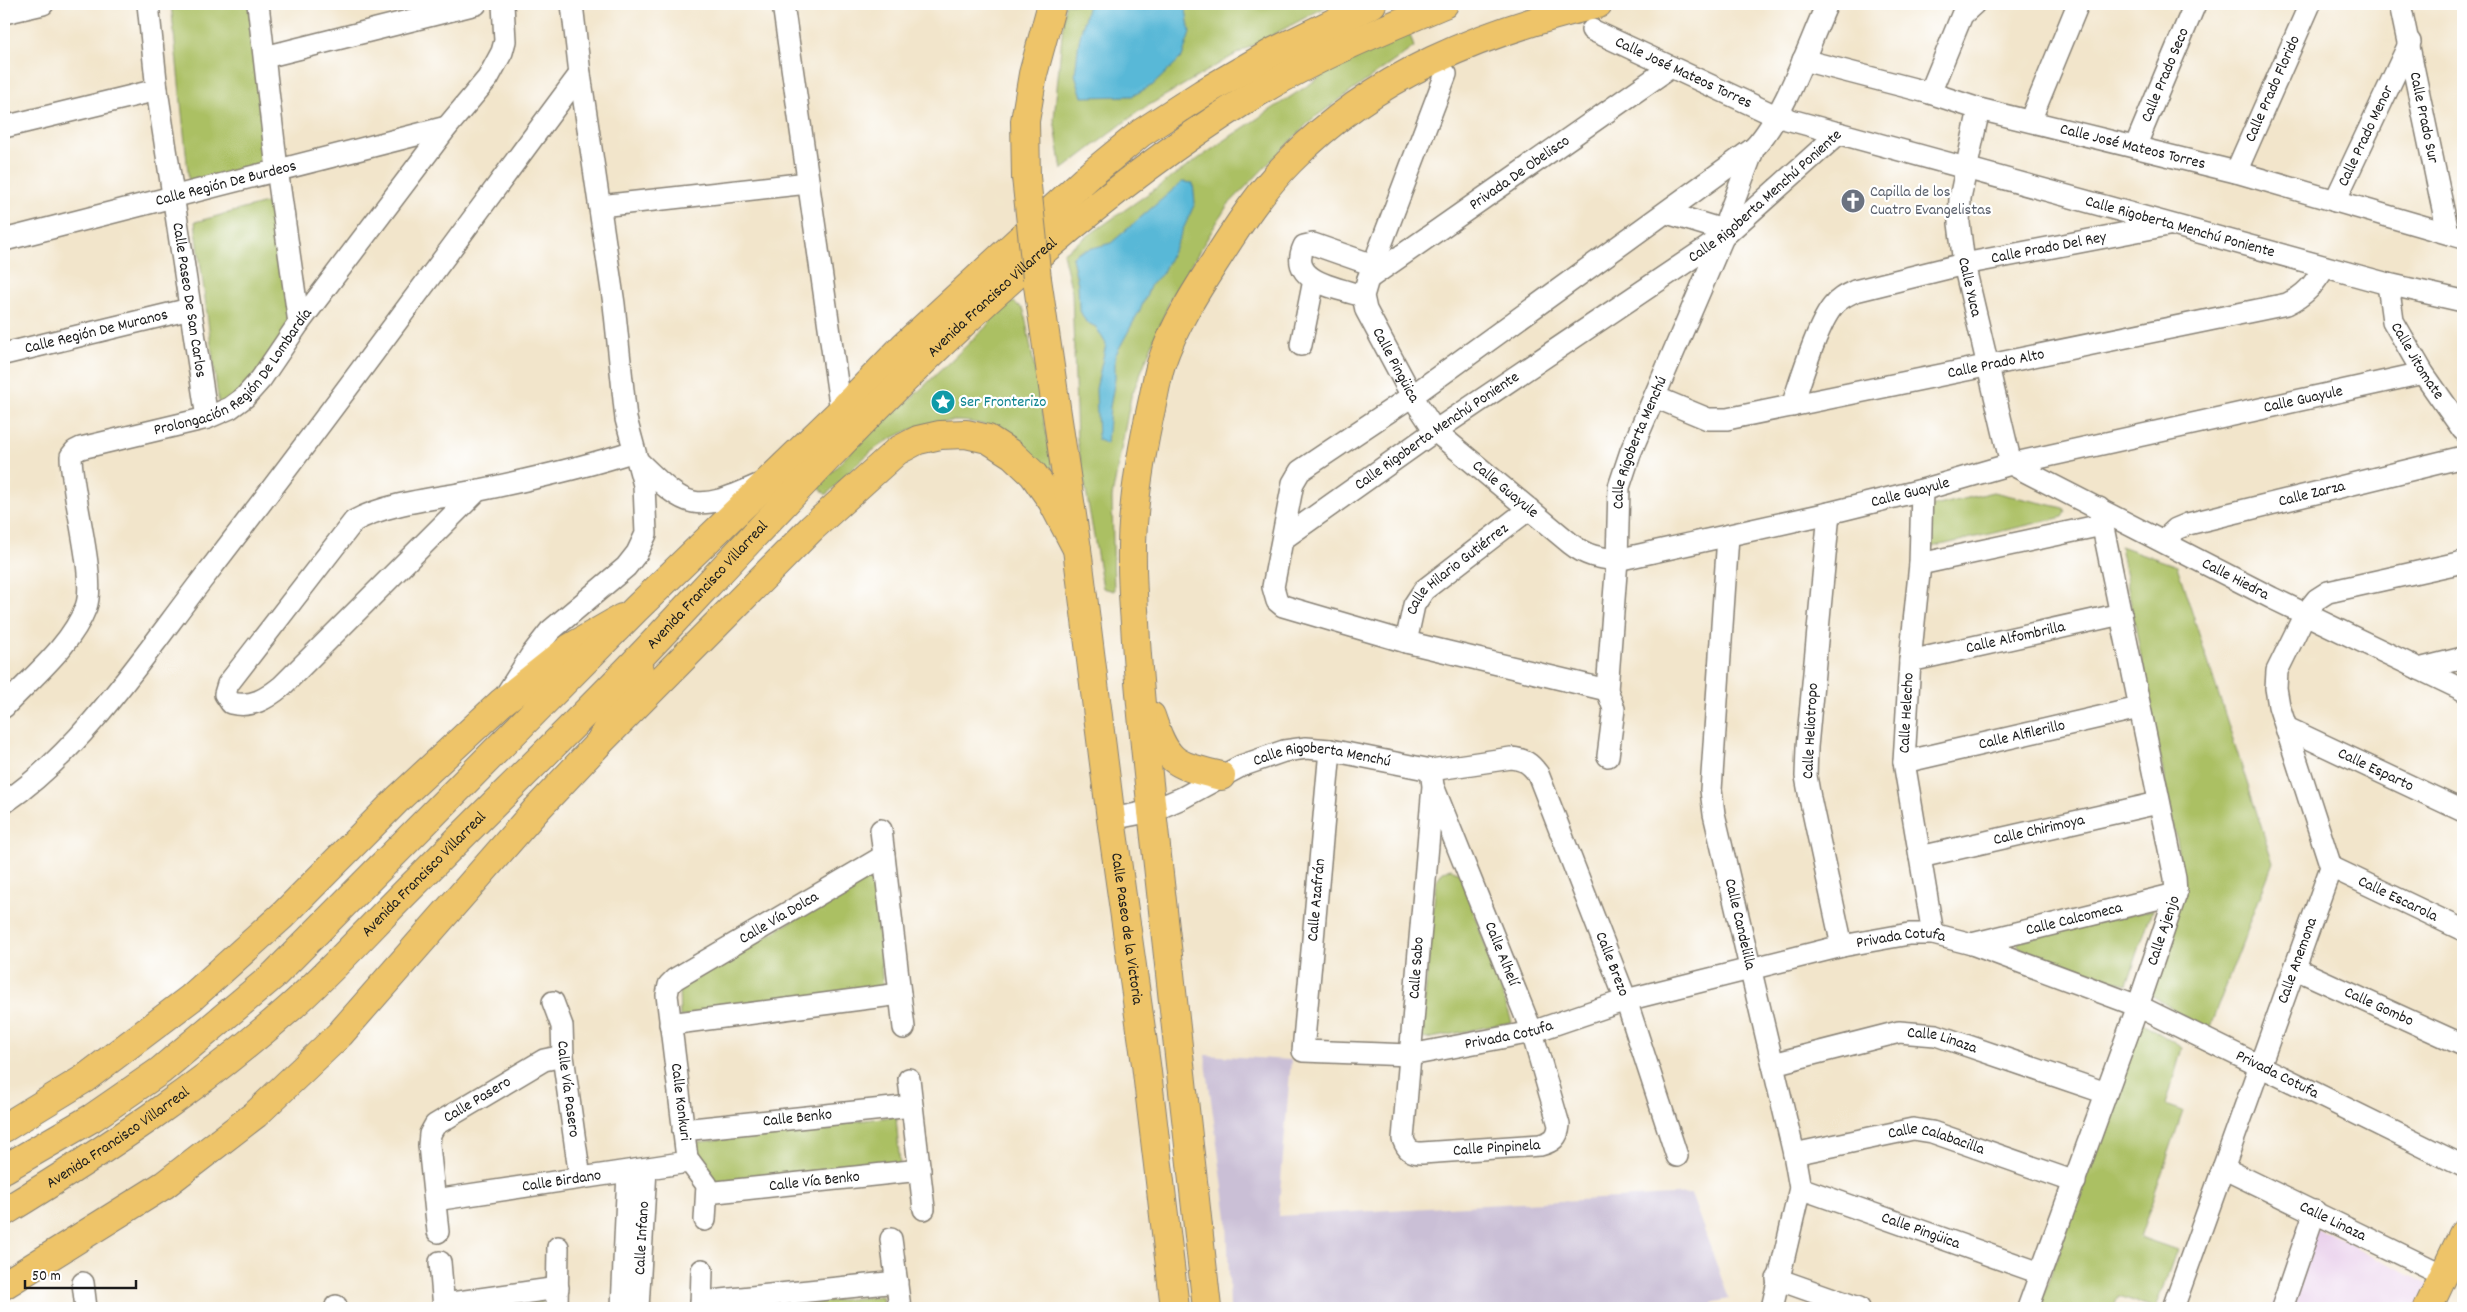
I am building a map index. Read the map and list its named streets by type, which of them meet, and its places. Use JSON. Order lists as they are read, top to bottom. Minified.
{"streets":{"main road":["Avenida Francisco Villarreal","Calle Paseo de la Victoria"],"street":["Calle José Mateos Torres","Calle Prado Seco","Calle Prado Florido","Calle Prado Sur","Calle Prado Menor","Privada De Obelisco","Calle Región De Burdeos","Calle Rigoberta Menchú Poniente","Calle Prado Del Rey","Calle Yuca","Calle Paseo De San Carlos","Calle Región De Muranos","Calle Jitomate","Calle Prado Alto","Calle Pingüica","Prolongación Región De Lombardía","Calle Guayule","Calle Rigoberta Menchú","Calle Zarza","Calle Hilario Gutiérrez","Calle Hiedra","Calle Alfombrilla","Calle Helecho","Calle Heliotropo","Calle Alfilerillo","Calle Esparto","Calle Chirimoya","Calle Escarola","Calle Azafrán","Calle Vía Dolca","Calle Calcomeca","Calle Candelilla","Calle Ajenjo","Privada Cotufa","Calle Alhelí","Calle Anemona","Calle Brezo","Calle Sabo","Calle Gombo","Calle Linaza","Calle Vía Pasero","Calle Pasero","Calle Konkuri","Calle Benko","Calle Calabacilla","Calle Pinpinela","Calle Birdano","Calle Vía Benko","Calle Infano"]},"crossings":[["Calle José Mateos Torres","Calle Prado Seco"],["Calle José Mateos Torres","Calle Prado Florido"],["Calle José Mateos Torres","Calle Prado Sur"],["Calle José Mateos Torres","Calle Prado Menor"],["Calle José Mateos Torres","Privada De Obelisco"],["Calle José Mateos Torres","Calle Rigoberta Menchú Poniente"],["Calle José Mateos Torres","Calle Yuca"],["Calle Prado Sur","Calle Prado Menor"],["Privada De Obelisco","Calle Pingüica"],["Calle Región De Burdeos","Calle Paseo De San Carlos"],["Calle Región De Burdeos","Prolongación Región De Lombardía"],["Calle Rigoberta Menchú Poniente","Calle Prado Del Rey"],["Calle Rigoberta Menchú Poniente","Calle Yuca"],["Calle Rigoberta Menchú Poniente","Calle Jitomate"],["Calle Rigoberta Menchú Poniente","Calle Prado Alto"],["Calle Rigoberta Menchú Poniente","Calle Pingüica"],["Calle Rigoberta Menchú Poniente","Calle Guayule"],["Calle Rigoberta Menchú Poniente","Calle Rigoberta Menchú"],["Calle Prado Del Rey","Calle Yuca"],["Calle Prado Del Rey","Calle Prado Alto"],["Calle Yuca","Calle Prado Alto"],["Calle Yuca","Calle Guayule"],["Calle Yuca","Calle Hiedra"],["Calle Paseo De San Carlos","Calle Región De Muranos"],["Calle Paseo De San Carlos","Prolongación Región De Lombardía"],["Calle Jitomate","Calle Guayule"],["Calle Prado Alto","Calle Rigoberta Menchú"],["Calle Pingüica","Calle Guayule"],["Calle Pingüica","Calle Candelilla"],["Calle Pingüica","Calle Ajenjo"],["Calle Guayule","Calle Rigoberta Menchú"],["Calle Guayule","Calle Hilario Gutiérrez"],["Calle Guayule","Calle Hiedra"],["Calle Guayule","Calle Helecho"],["Calle Guayule","Calle Heliotropo"],["Calle Guayule","Calle Candelilla"],["Calle Rigoberta Menchú","Calle Azafrán"],["Calle Rigoberta Menchú","Calle Paseo de la Victoria"],["Calle Rigoberta Menchú","Calle Alhelí"],["Calle Rigoberta Menchú","Calle Brezo"],["Calle Rigoberta Menchú","Calle Sabo"],["Calle Zarza","Calle Hiedra"],["Calle Hiedra","Calle Ajenjo"],["Calle Alfombrilla","Calle Helecho"],["Calle Alfombrilla","Calle Ajenjo"],["Calle Helecho","Calle Alfilerillo"],["Calle Helecho","Calle Chirimoya"],["Calle Helecho","Privada Cotufa"],["Calle Heliotropo","Privada Cotufa"],["Calle Alfilerillo","Calle Ajenjo"],["Calle Chirimoya","Calle Ajenjo"],["Calle Escarola","Calle Anemona"],["Calle Azafrán","Privada Cotufa"],["Calle Vía Dolca","Calle Konkuri"],["Calle Calcomeca","Calle Ajenjo"],["Calle Calcomeca","Privada Cotufa"],["Calle Candelilla","Privada Cotufa"],["Calle Candelilla","Calle Linaza"],["Calle Candelilla","Calle Calabacilla"],["Calle Ajenjo","Privada Cotufa"],["Calle Ajenjo","Calle Linaza"],["Calle Ajenjo","Calle Calabacilla"],["Privada Cotufa","Calle Alhelí"],["Privada Cotufa","Calle Anemona"],["Privada Cotufa","Calle Brezo"],["Privada Cotufa","Calle Sabo"],["Calle Alhelí","Calle Sabo"],["Calle Alhelí","Calle Pinpinela"],["Calle Anemona","Calle Gombo"],["Calle Anemona","Calle Linaza"],["Calle Sabo","Calle Pinpinela"],["Calle Vía Pasero","Calle Pasero"],["Calle Vía Pasero","Calle Birdano"],["Calle Pasero","Calle Birdano"],["Calle Konkuri","Calle Benko"],["Calle Konkuri","Calle Birdano"],["Calle Konkuri","Calle Vía Benko"],["Calle Birdano","Calle Infano"]],"places":{"church":["Capilla de los Cuatro Evangelistas"],"place":["Ser Fronterizo"]},"scale_bar":"50 m"}
